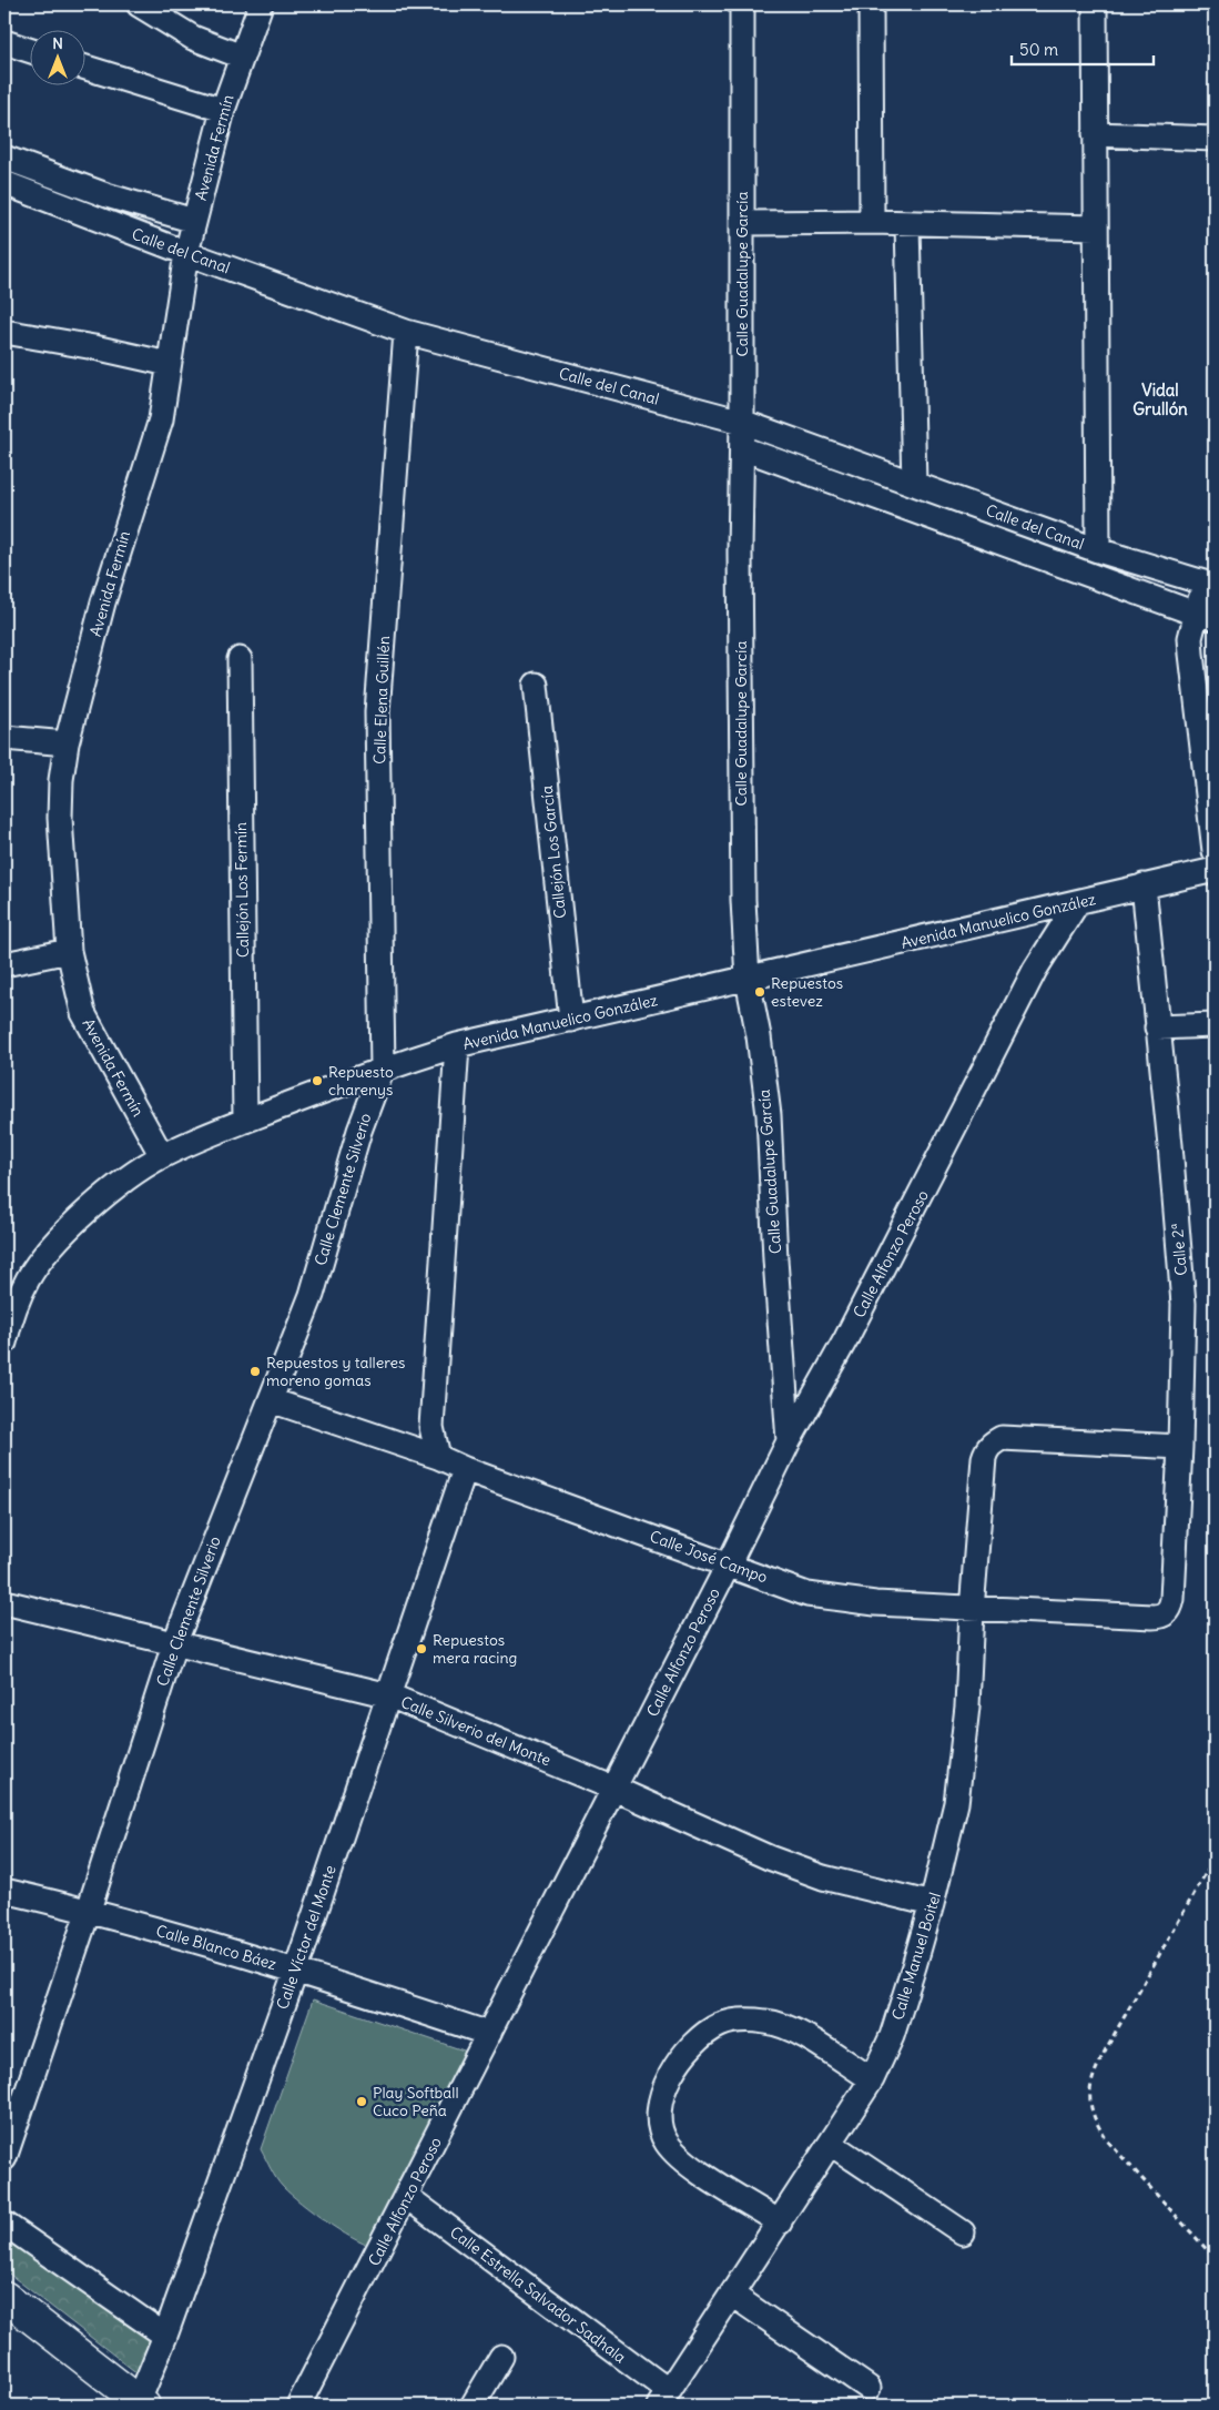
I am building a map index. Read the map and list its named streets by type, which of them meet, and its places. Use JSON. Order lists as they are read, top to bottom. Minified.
{"streets":{"street":["Avenida Fermín","Calle del Canal","Calle Guadalupe García","Calle Elena Guillén","Callejón Los García","Callejón Los Fermín","Avenida Manuelico González","Calle Clemente Silverio","Calle 2ª","Calle Alfonzo Peroso","Calle José Campo","Calle Silverio del Monte","Calle Víctor del Monte","Calle Blanco Báez","Calle Manuel Boitel","Calle Estrella Salvador Sadhala"]},"crossings":[["Avenida Fermín","Calle del Canal"],["Avenida Fermín","Avenida Manuelico González"],["Calle del Canal","Calle Guadalupe García"],["Calle del Canal","Calle Elena Guillén"],["Calle Guadalupe García","Avenida Manuelico González"],["Calle Guadalupe García","Calle Alfonzo Peroso"],["Calle Elena Guillén","Avenida Manuelico González"],["Calle Elena Guillén","Calle Clemente Silverio"],["Callejón Los García","Avenida Manuelico González"],["Callejón Los Fermín","Avenida Manuelico González"],["Avenida Manuelico González","Calle Clemente Silverio"],["Avenida Manuelico González","Calle 2ª"],["Avenida Manuelico González","Calle Alfonzo Peroso"],["Calle Clemente Silverio","Calle José Campo"],["Calle Clemente Silverio","Calle Silverio del Monte"],["Calle Clemente Silverio","Calle Blanco Báez"],["Calle 2ª","Calle José Campo"],["Calle 2ª","Calle Manuel Boitel"],["Calle Alfonzo Peroso","Calle José Campo"],["Calle Alfonzo Peroso","Calle Silverio del Monte"],["Calle Alfonzo Peroso","Calle Blanco Báez"],["Calle Alfonzo Peroso","Calle Estrella Salvador Sadhala"],["Calle José Campo","Calle Víctor del Monte"],["Calle José Campo","Calle Manuel Boitel"],["Calle Silverio del Monte","Calle Víctor del Monte"],["Calle Silverio del Monte","Calle Manuel Boitel"],["Calle Víctor del Monte","Calle Blanco Báez"],["Calle Manuel Boitel","Calle Estrella Salvador Sadhala"]],"districts":["Vidal Grullón"],"places":["Repuestos estevez","Repuesto charenys","Repuestos y talleres moreno gomas","Repuestos mera racing","Play Softball Cuco Peña"],"scale_bar":"50 m","north":"top"}
